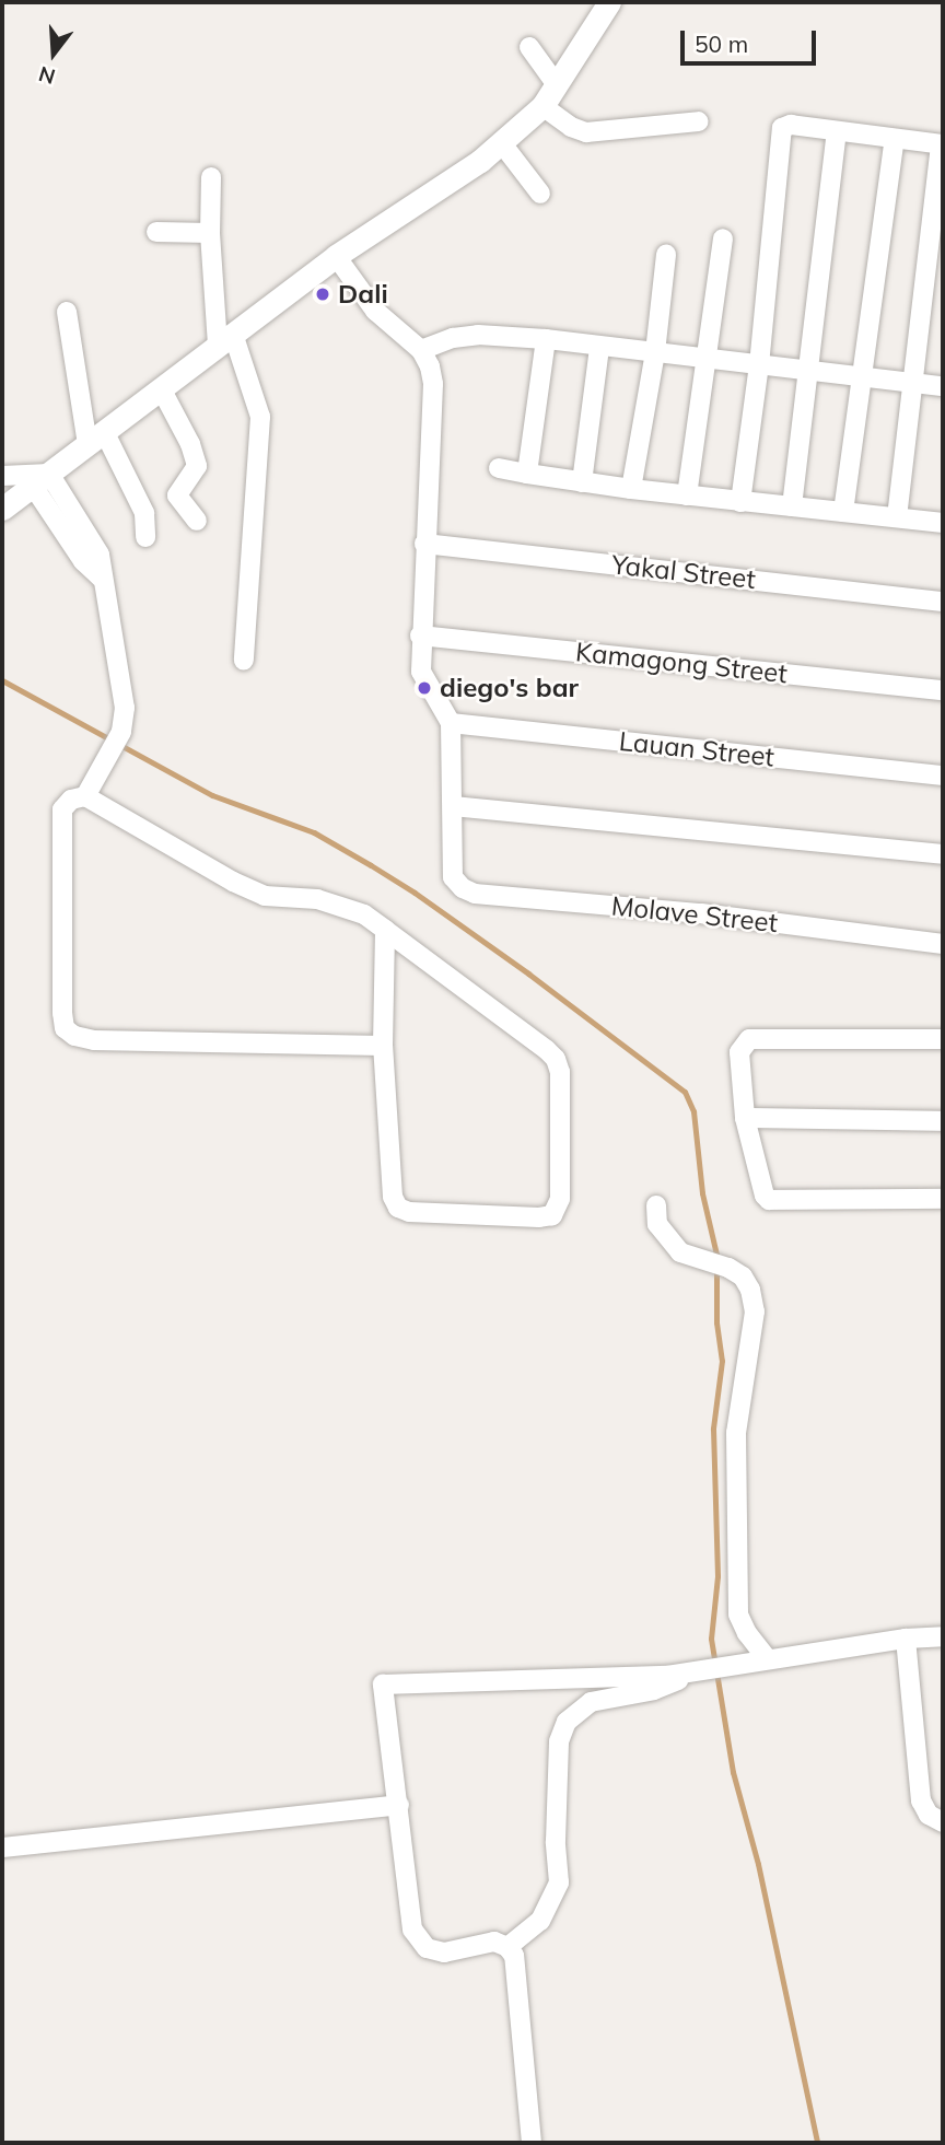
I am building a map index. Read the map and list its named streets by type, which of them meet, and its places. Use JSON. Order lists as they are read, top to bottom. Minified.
{"streets":{"street":["Yakal Street","Kamagong Street","Lauan Street","Molave Street"]},"places":["Dali","diego's bar"],"scale_bar":"50 m","north":"bottom"}
